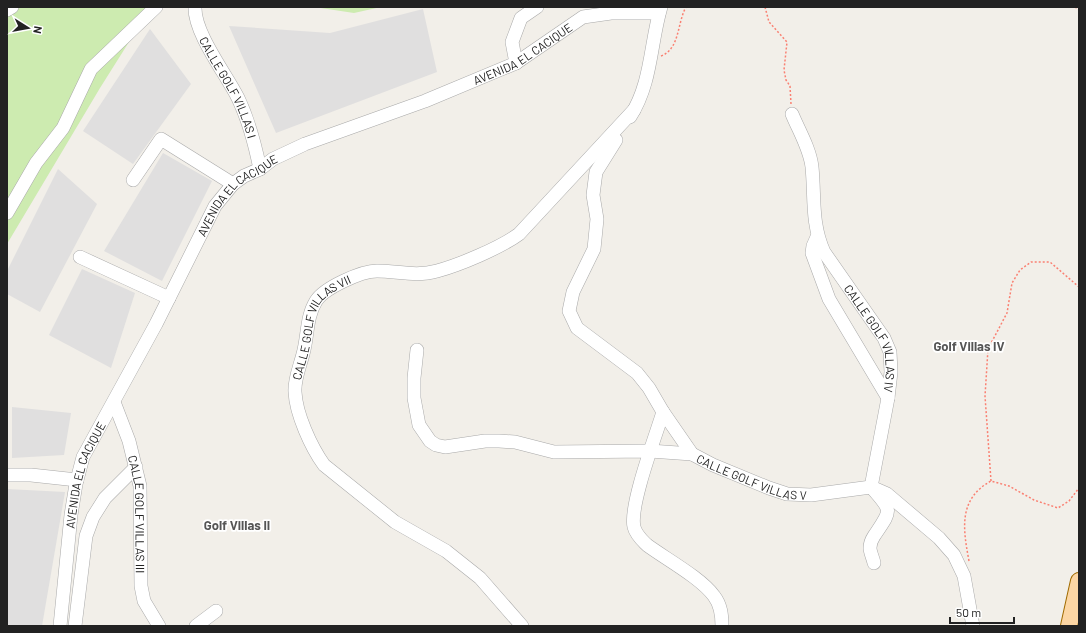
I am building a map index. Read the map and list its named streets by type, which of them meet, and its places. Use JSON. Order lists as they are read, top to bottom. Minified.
{"streets":{"street":["AVENIDA EL CACIQUE","CALLE GOLF VILLAS I","CALLE GOLF VILLAS VII","CALLE GOLF VILLAS IV","CALLE GOLF VILLAS V","CALLE GOLF VILLAS III"]},"crossings":[["AVENIDA EL CACIQUE","CALLE GOLF VILLAS I"],["AVENIDA EL CACIQUE","CALLE GOLF VILLAS III"],["CALLE GOLF VILLAS IV","CALLE GOLF VILLAS V"]],"districts":["Golf Villas IV","Golf Villas II"],"scale_bar":"50 m","north":"right"}
